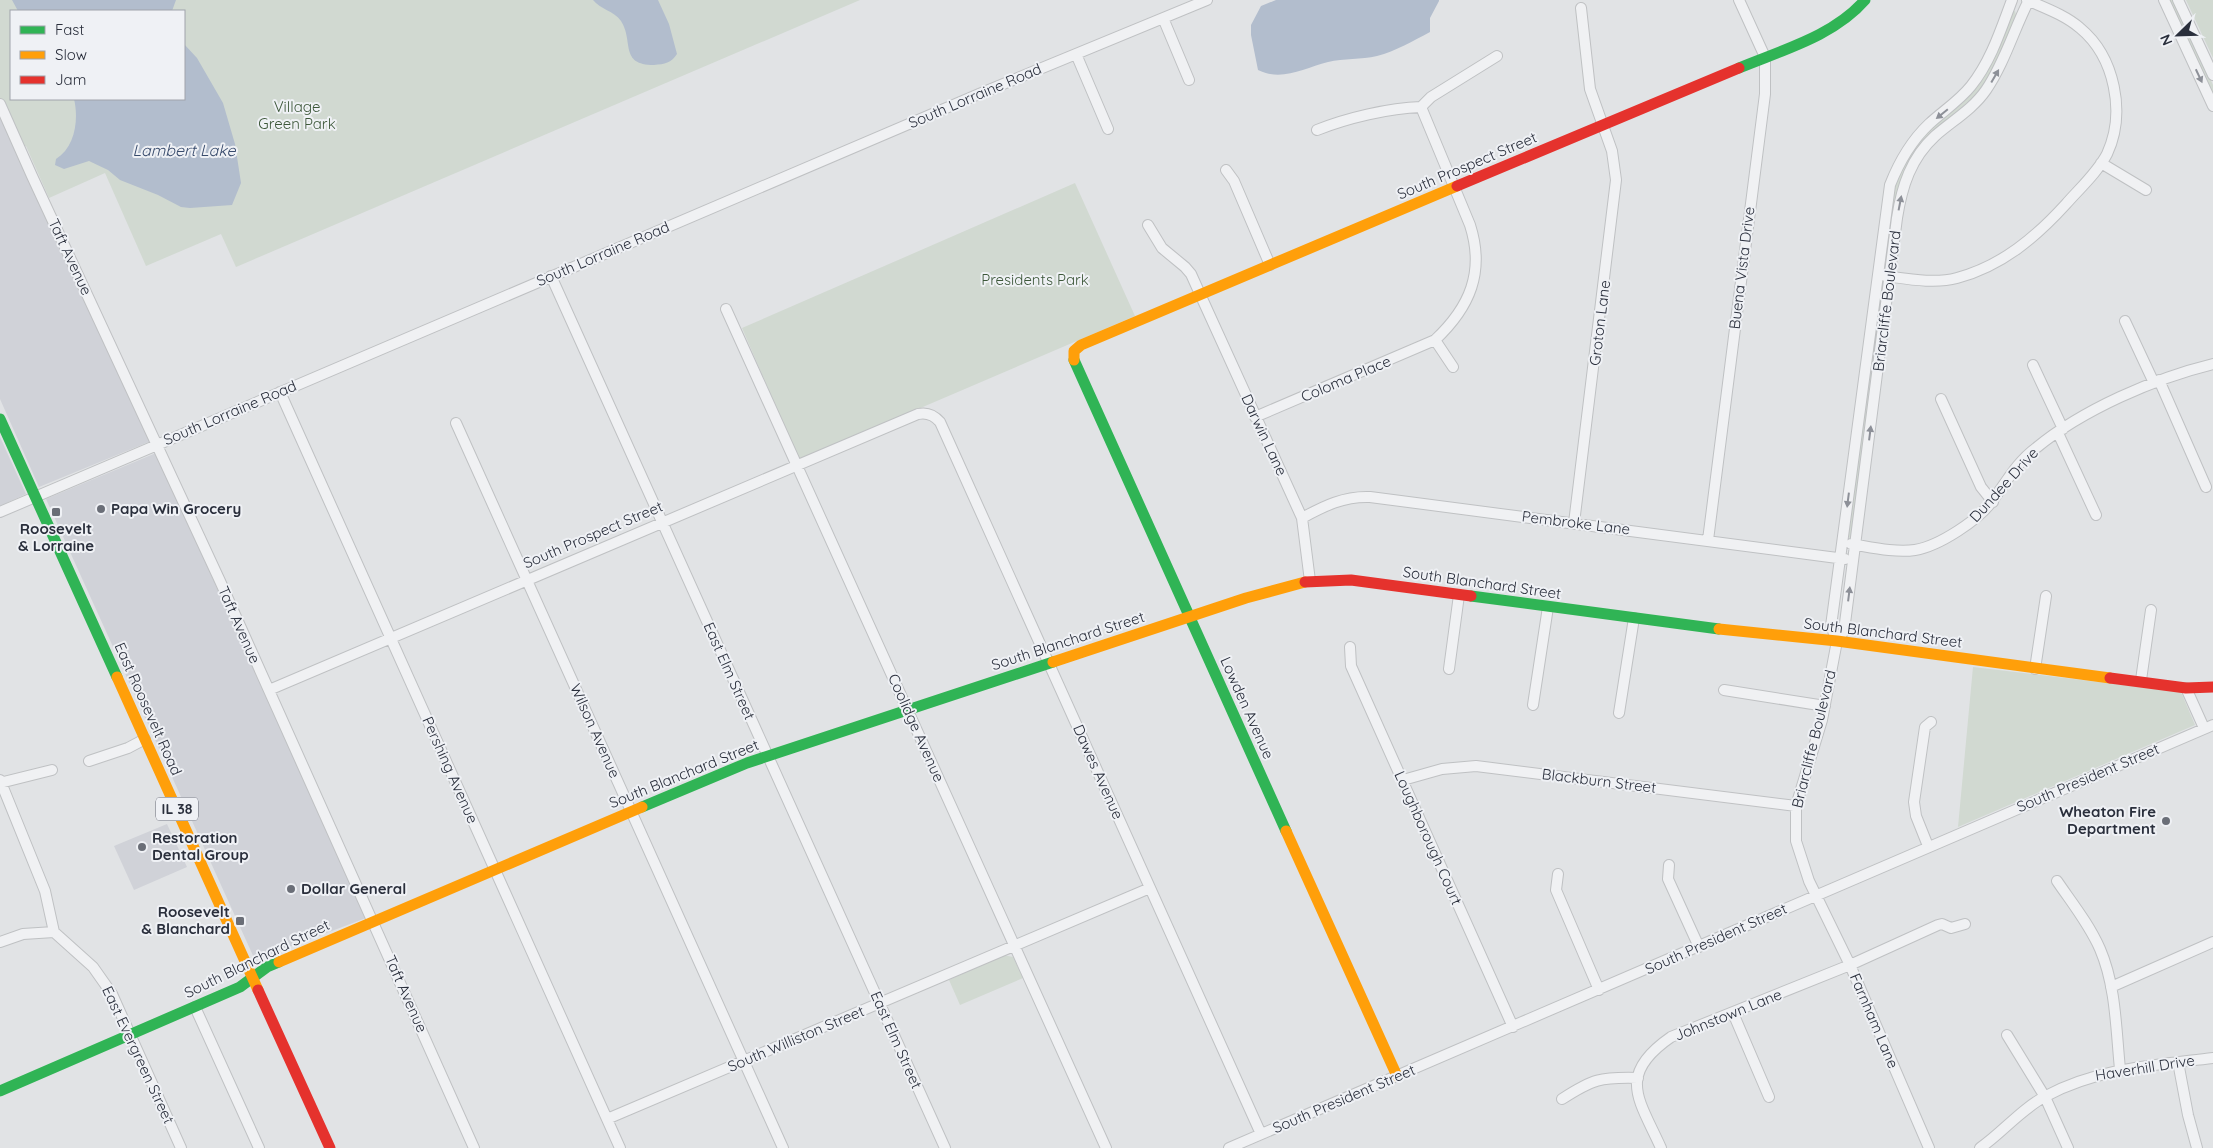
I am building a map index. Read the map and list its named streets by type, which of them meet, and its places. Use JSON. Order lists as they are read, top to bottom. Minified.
{"streets":{"street":["South Lorraine Road","South Prospect Street","Taft Avenue","Buena Vista Drive","Briarcliffe Boulevard","Groton Lane","Coloma Place","Darwin Lane","Dundee Drive","Pembroke Lane","South Blanchard Street","East Elm Street","Lowden Avenue","East Roosevelt Road","Coolidge Avenue","Wilson Avenue","Pershing Avenue","Dawes Avenue","South President Street","Blackburn Street","IL 38","Loughborough Court","Johnstown Lane","Farnham Lane","South Williston Street","East Evergreen Street","Haverhill Drive"]},"crossings":[["South Lorraine Road","Taft Avenue"],["South Lorraine Road","East Elm Street"],["South Lorraine Road","East Roosevelt Road"],["South Lorraine Road","Pershing Avenue"],["South Prospect Street","Taft Avenue"],["South Prospect Street","Buena Vista Drive"],["South Prospect Street","Groton Lane"],["South Prospect Street","Coloma Place"],["South Prospect Street","Darwin Lane"],["South Prospect Street","East Elm Street"],["South Prospect Street","Lowden Avenue"],["South Prospect Street","Coolidge Avenue"],["South Prospect Street","Wilson Avenue"],["South Prospect Street","Pershing Avenue"],["South Prospect Street","Dawes Avenue"],["Taft Avenue","South Blanchard Street"],["Buena Vista Drive","Pembroke Lane"],["Briarcliffe Boulevard","Dundee Drive"],["Briarcliffe Boulevard","Pembroke Lane"],["Briarcliffe Boulevard","South Blanchard Street"],["Briarcliffe Boulevard","South President Street"],["Briarcliffe Boulevard","Blackburn Street"],["Briarcliffe Boulevard","Farnham Lane"],["Groton Lane","Pembroke Lane"],["Coloma Place","Darwin Lane"],["Darwin Lane","Pembroke Lane"],["Darwin Lane","South Blanchard Street"],["South Blanchard Street","East Elm Street"],["South Blanchard Street","Lowden Avenue"],["South Blanchard Street","East Roosevelt Road"],["South Blanchard Street","Coolidge Avenue"],["South Blanchard Street","Wilson Avenue"],["South Blanchard Street","Pershing Avenue"],["South Blanchard Street","Dawes Avenue"],["South Blanchard Street","South President Street"],["South Blanchard Street","East Evergreen Street"],["East Elm Street","South Williston Street"],["Lowden Avenue","South President Street"],["Coolidge Avenue","South Williston Street"],["Wilson Avenue","South Williston Street"],["Pershing Avenue","South Williston Street"],["Dawes Avenue","South President Street"],["Dawes Avenue","South Williston Street"],["South President Street","Loughborough Court"],["South President Street","Farnham Lane"],["Blackburn Street","Loughborough Court"],["Johnstown Lane","Farnham Lane"]],"water":["Lambert Lake"],"parks":["Village Green Park","Presidents Park"],"places":{"other":["Papa Win Grocery","Wheaton Fire Department","Restoration Dental Group","Dollar General"],"transit":["Roosevelt & Lorraine","Roosevelt & Blanchard"]},"legend":["Fast","Slow","Jam"],"north":"bottom left"}
